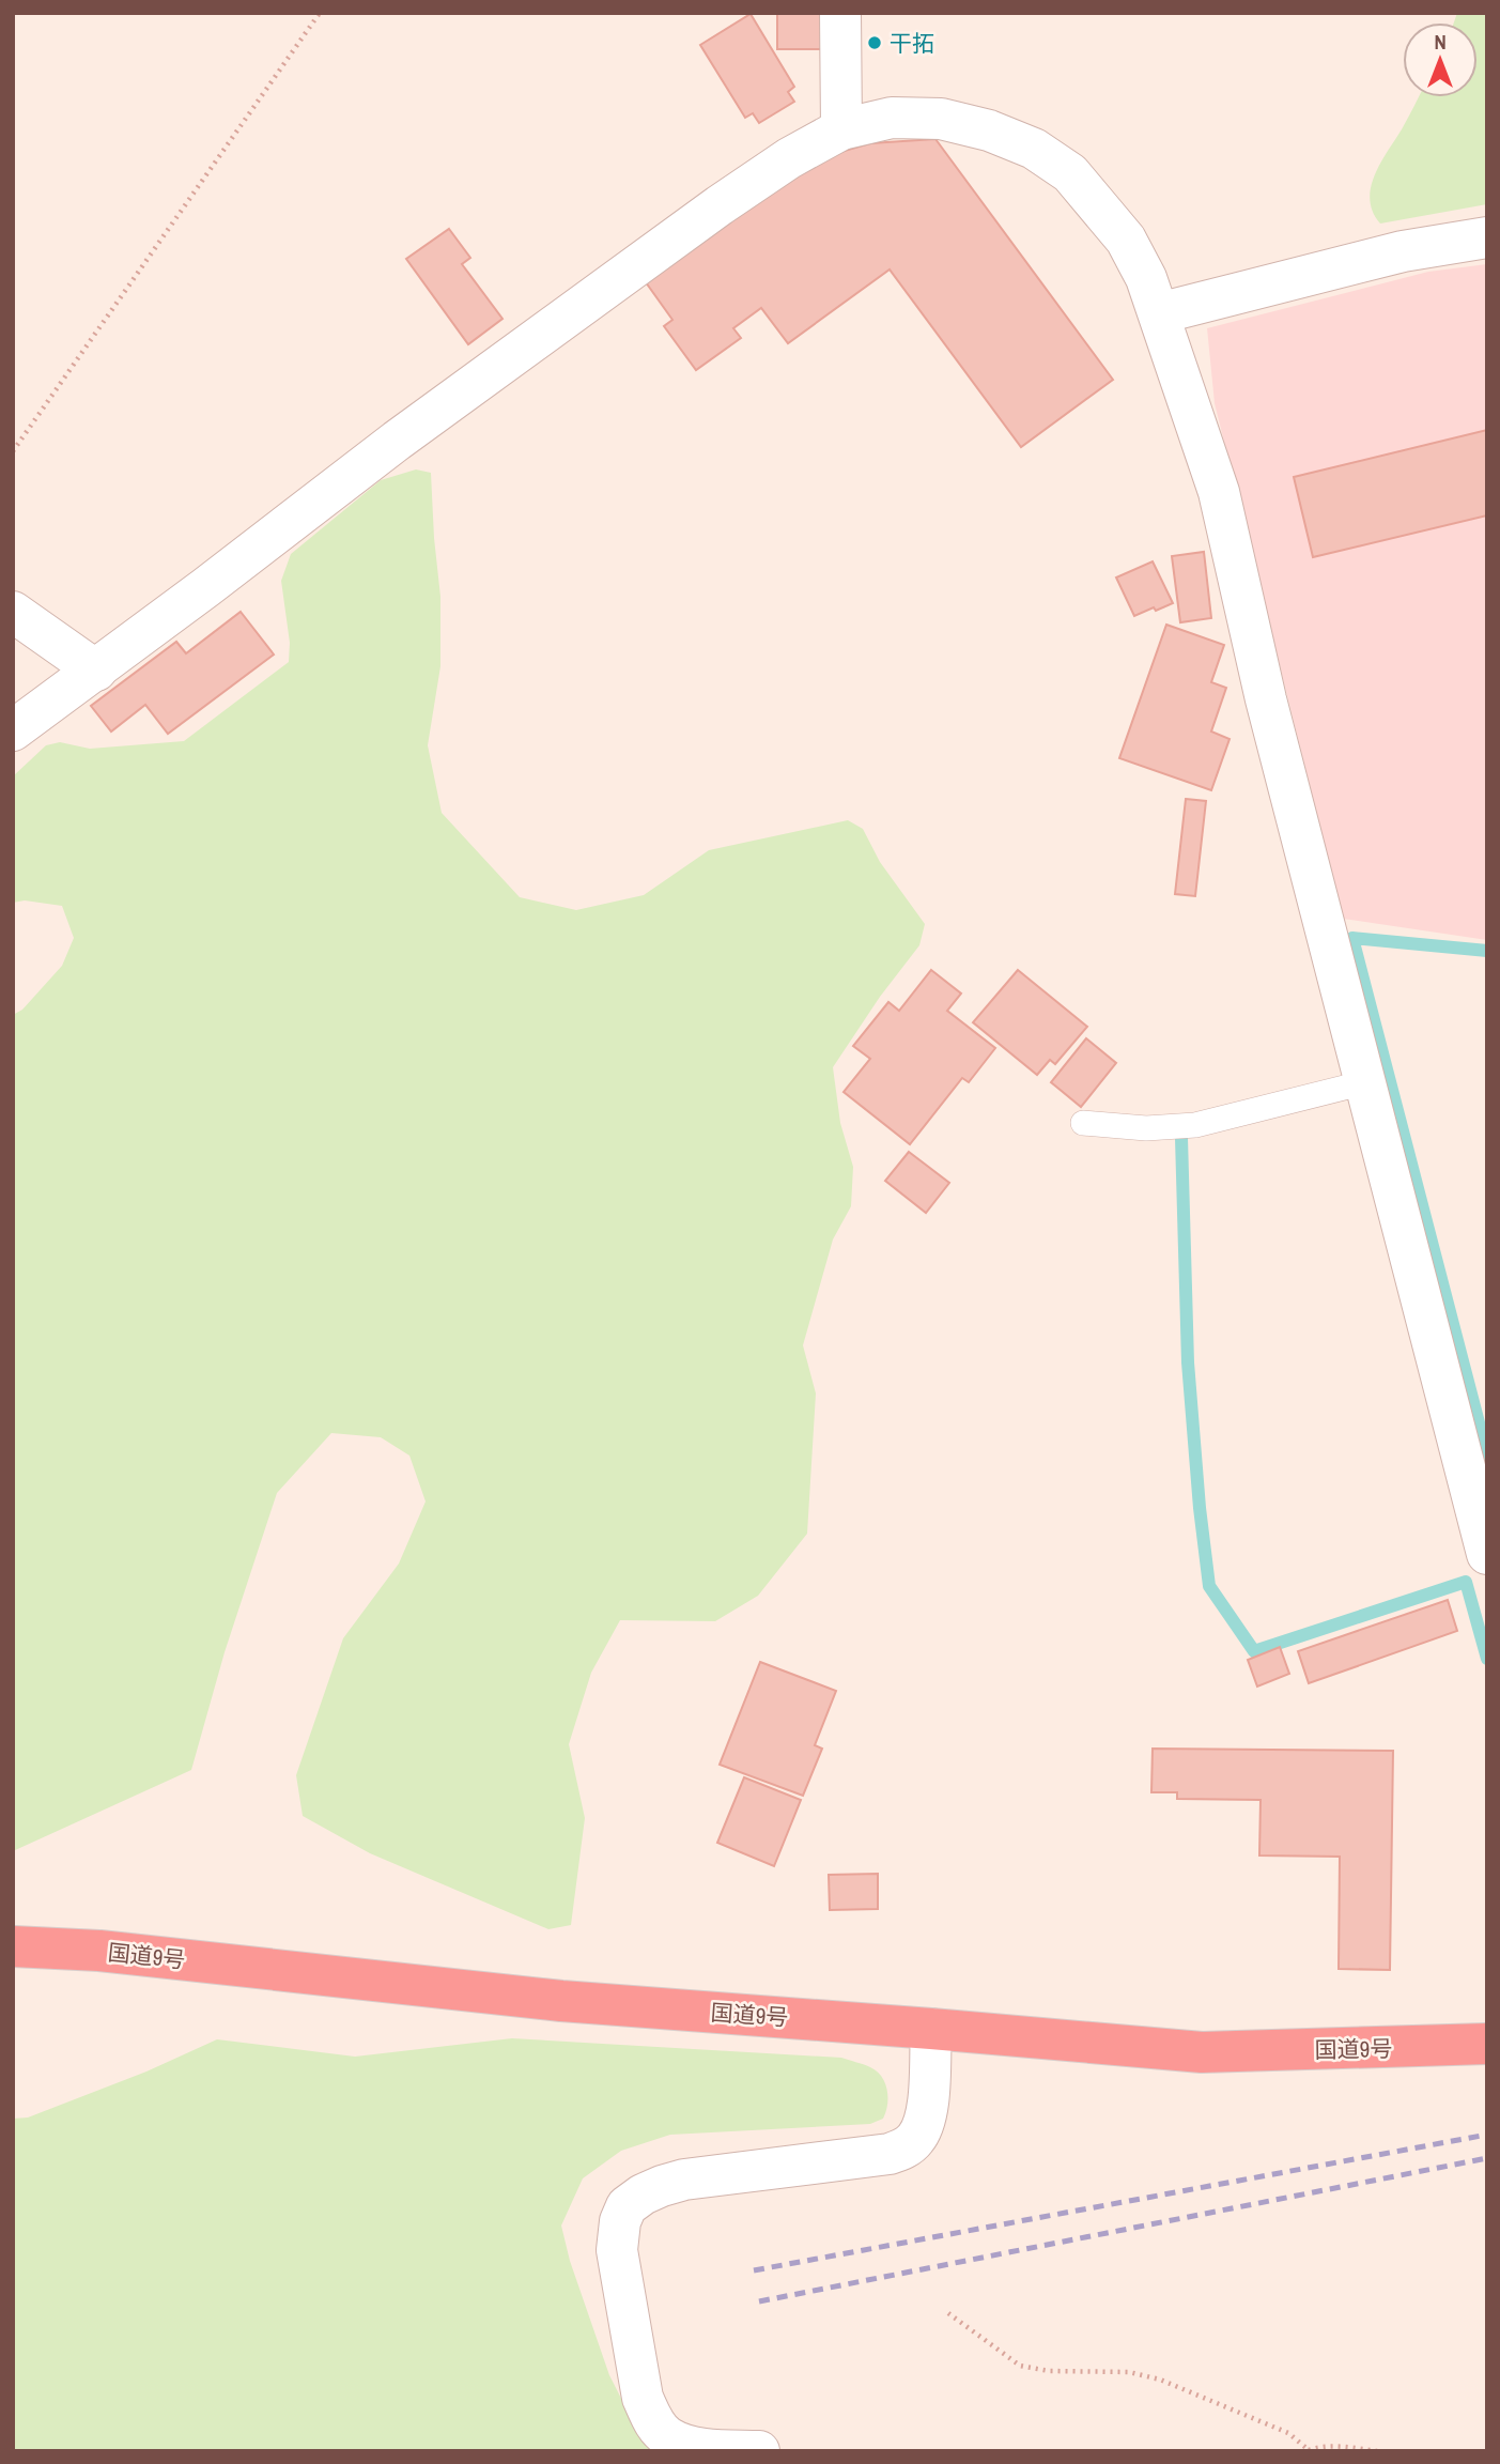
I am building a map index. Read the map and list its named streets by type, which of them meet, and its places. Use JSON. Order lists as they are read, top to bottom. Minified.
{"streets":{"highway":["国道9号"]},"places":["干拓"],"north":"top"}
